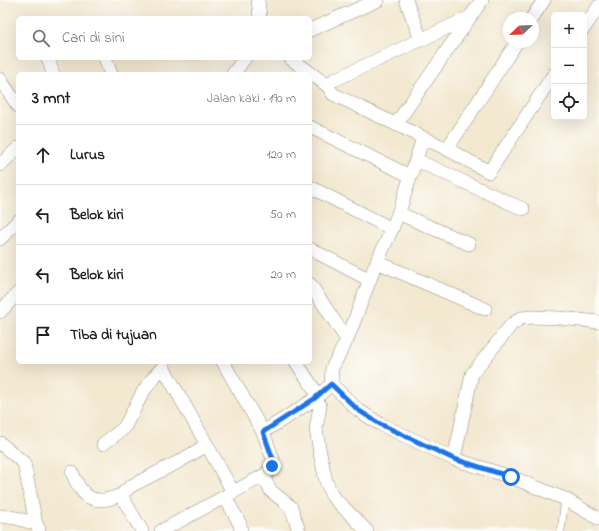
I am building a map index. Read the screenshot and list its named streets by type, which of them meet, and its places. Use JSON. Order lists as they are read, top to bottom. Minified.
{"north":"bottom left","page":{"map_buttons":["+","−"],"search":"Cari di sini","heading":["3 mnt","Jalan kaki · 190 m"],"list":[["Lurus","120 m"],["Belok kiri","50 m"],["Belok kiri","20 m"],"Tiba di tujuan"]}}
